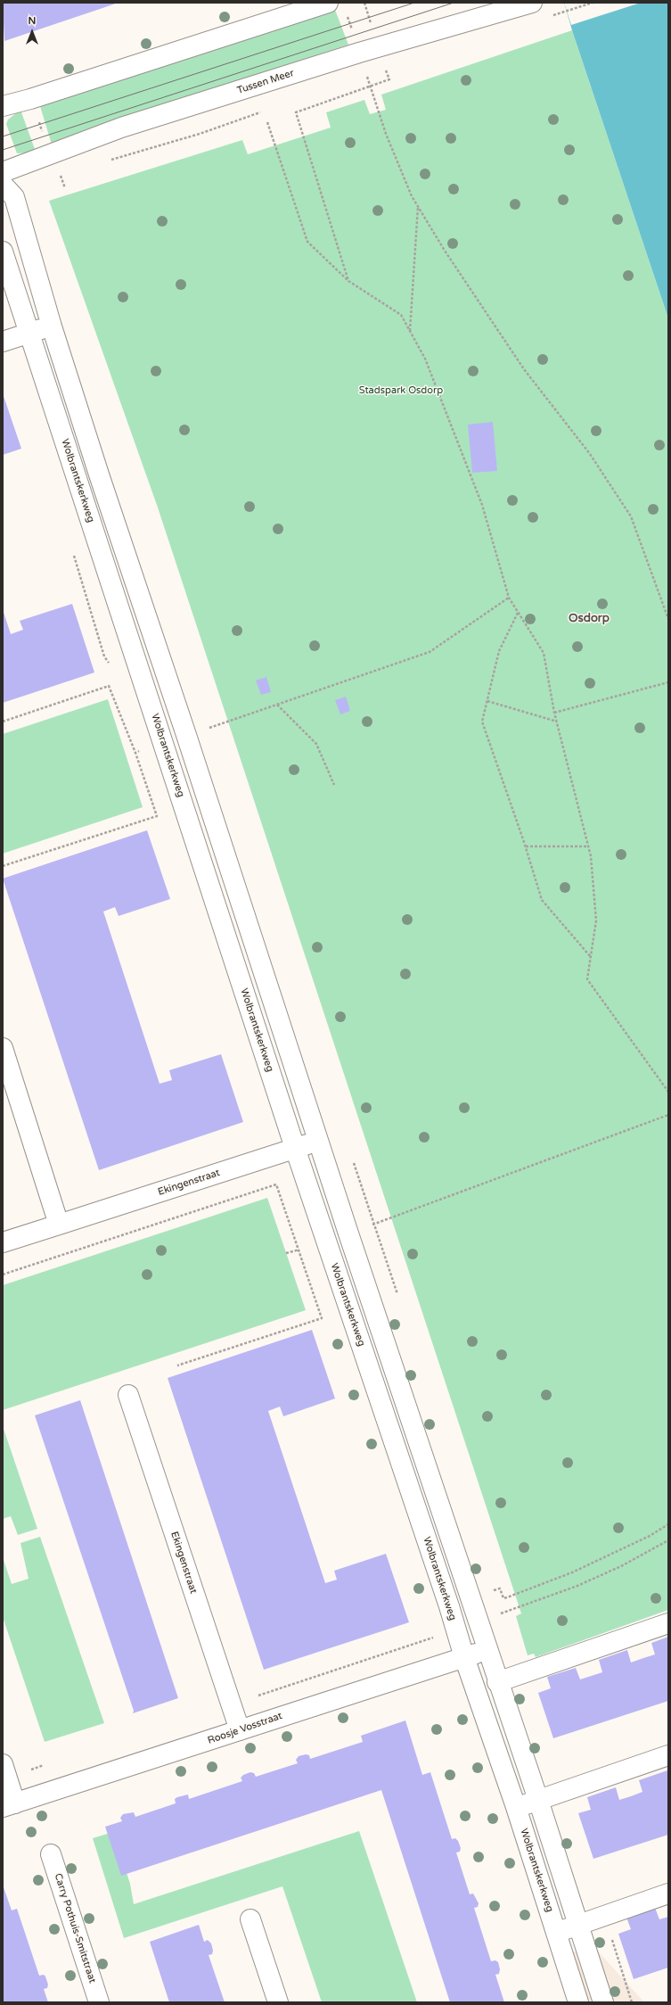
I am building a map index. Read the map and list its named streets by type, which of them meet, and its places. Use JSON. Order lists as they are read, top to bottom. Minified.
{"streets":{"street":["Tussen Meer","Wolbrantskerkweg","Ekingenstraat","Roosje Vosstraat","Carry Pothuis-Smitstraat"]},"crossings":[["Wolbrantskerkweg","Ekingenstraat"],["Wolbrantskerkweg","Roosje Vosstraat"],["Ekingenstraat","Roosje Vosstraat"]],"districts":["Osdorp"],"parks":["Stadspark Osdorp"],"north":"top"}
